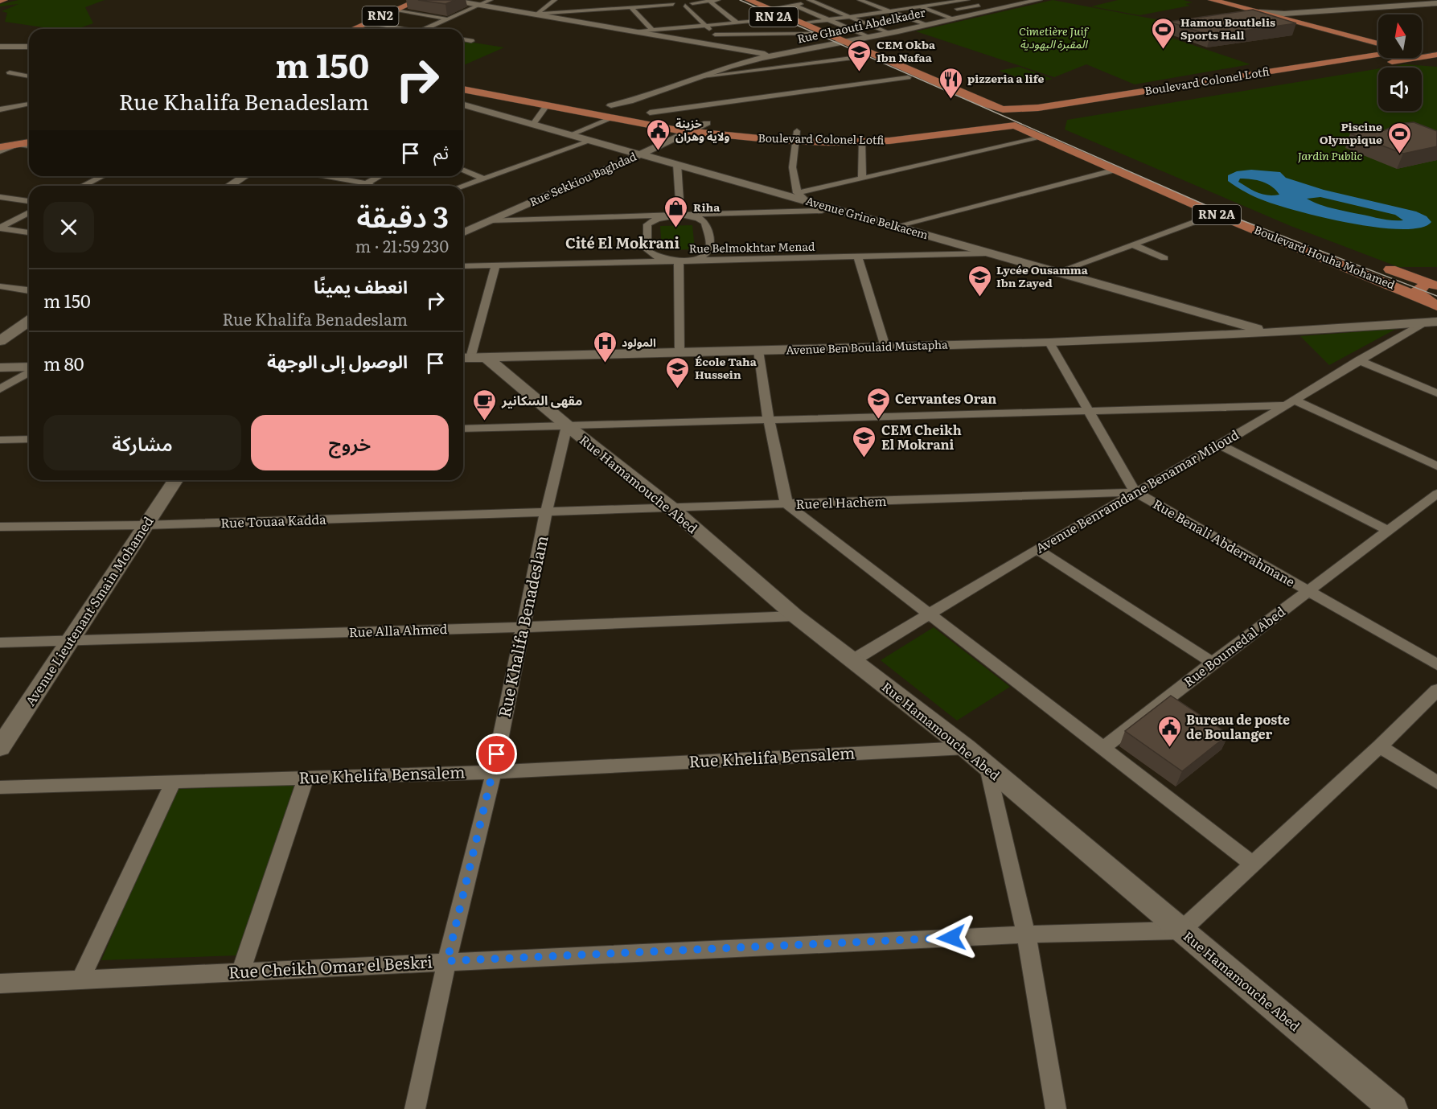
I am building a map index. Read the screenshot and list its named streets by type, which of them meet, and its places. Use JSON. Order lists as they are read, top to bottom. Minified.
{"streets":{"main road":["RN2","RN 2A","Rue Ghaouti Abdelkader","Boulevard Colonel Lotfi","Rue Sekkiou Baghdad","Avenue Grine Belkacem","Boulevard Houha Mohamed","Avenue Ben Boulaid Mustapha","Rue Hamamouche Abed","Avenue Lieutenant Smain Mohamed"],"street":["Rue Belmokhtar Menad","Avenue Benramdane Benamar Miloud","Rue el Hachem","Rue Touaa Kadda","Rue Benali Abderrahmane","Rue Khalifa Benadeslam","Rue Alla Ahmed","Rue Boumedal Abed","Rue Khelifa Bensalem","Rue Cheikh Omar el Beskri"]},"crossings":[["RN 2A","Rue Ghaouti Abdelkader"],["RN 2A","Boulevard Colonel Lotfi"],["RN 2A","Boulevard Houha Mohamed"],["Rue Ghaouti Abdelkader","Boulevard Colonel Lotfi"],["Boulevard Colonel Lotfi","Rue Sekkiou Baghdad"],["Boulevard Colonel Lotfi","Boulevard Houha Mohamed"],["Rue Sekkiou Baghdad","Avenue Grine Belkacem"],["Avenue Grine Belkacem","Rue Belmokhtar Menad"],["Avenue Grine Belkacem","Avenue Ben Boulaid Mustapha"],["Avenue Ben Boulaid Mustapha","Rue Hamamouche Abed"],["Avenue Ben Boulaid Mustapha","Avenue Benramdane Benamar Miloud"],["Rue Hamamouche Abed","Avenue Benramdane Benamar Miloud"],["Rue Hamamouche Abed","Rue el Hachem"],["Rue Hamamouche Abed","Rue Khalifa Benadeslam"],["Rue Hamamouche Abed","Rue Alla Ahmed"],["Rue Hamamouche Abed","Rue Khelifa Bensalem"],["Rue Hamamouche Abed","Rue Cheikh Omar el Beskri"],["Avenue Benramdane Benamar Miloud","Rue el Hachem"],["Avenue Benramdane Benamar Miloud","Rue Benali Abderrahmane"],["Rue el Hachem","Rue Touaa Kadda"],["Rue el Hachem","Rue Benali Abderrahmane"],["Rue el Hachem","Rue Khalifa Benadeslam"],["Rue Touaa Kadda","Avenue Lieutenant Smain Mohamed"],["Rue Touaa Kadda","Rue Khalifa Benadeslam"],["Rue Benali Abderrahmane","Rue Boumedal Abed"],["Avenue Lieutenant Smain Mohamed","Rue Alla Ahmed"],["Rue Khalifa Benadeslam","Rue Alla Ahmed"],["Rue Khalifa Benadeslam","Rue Khelifa Bensalem"],["Rue Khalifa Benadeslam","Rue Cheikh Omar el Beskri"]],"districts":["Cité El Mokrani"],"parks":["Cimetière Juif المقبرة اليهودية","Jardin Public"],"places":{"sports":["Hamou Boutlelis Sports Hall","Piscine Olympique"],"school or university":["CEM Okba Ibn Nafaa","Lycée Ousamma Ibn Zayed","École Taha Hussein","Cervantes Oran","CEM Cheikh El Mokrani"],"restaurant":["pizzeria a life"],"public building":["خزينة ولاية وهران","Bureau de poste de Boulanger"],"shop":["Riha"],"hospital":["المولود"],"cafe":["مقهى السكانير"]},"north":"top","page":{"turn":["150 m","Rue Khalifa Benadeslam"],"then":"ثم","heading":["3 دقيقة","230 m · 21:59"],"list":[{"name":"انعطف يمينًا","note":"Rue Khalifa Benadeslam","value":"150 m"},{"name":"الوصول إلى الوجهة","value":"80 m"}],"buttons":["خروج","مشاركة"]}}
